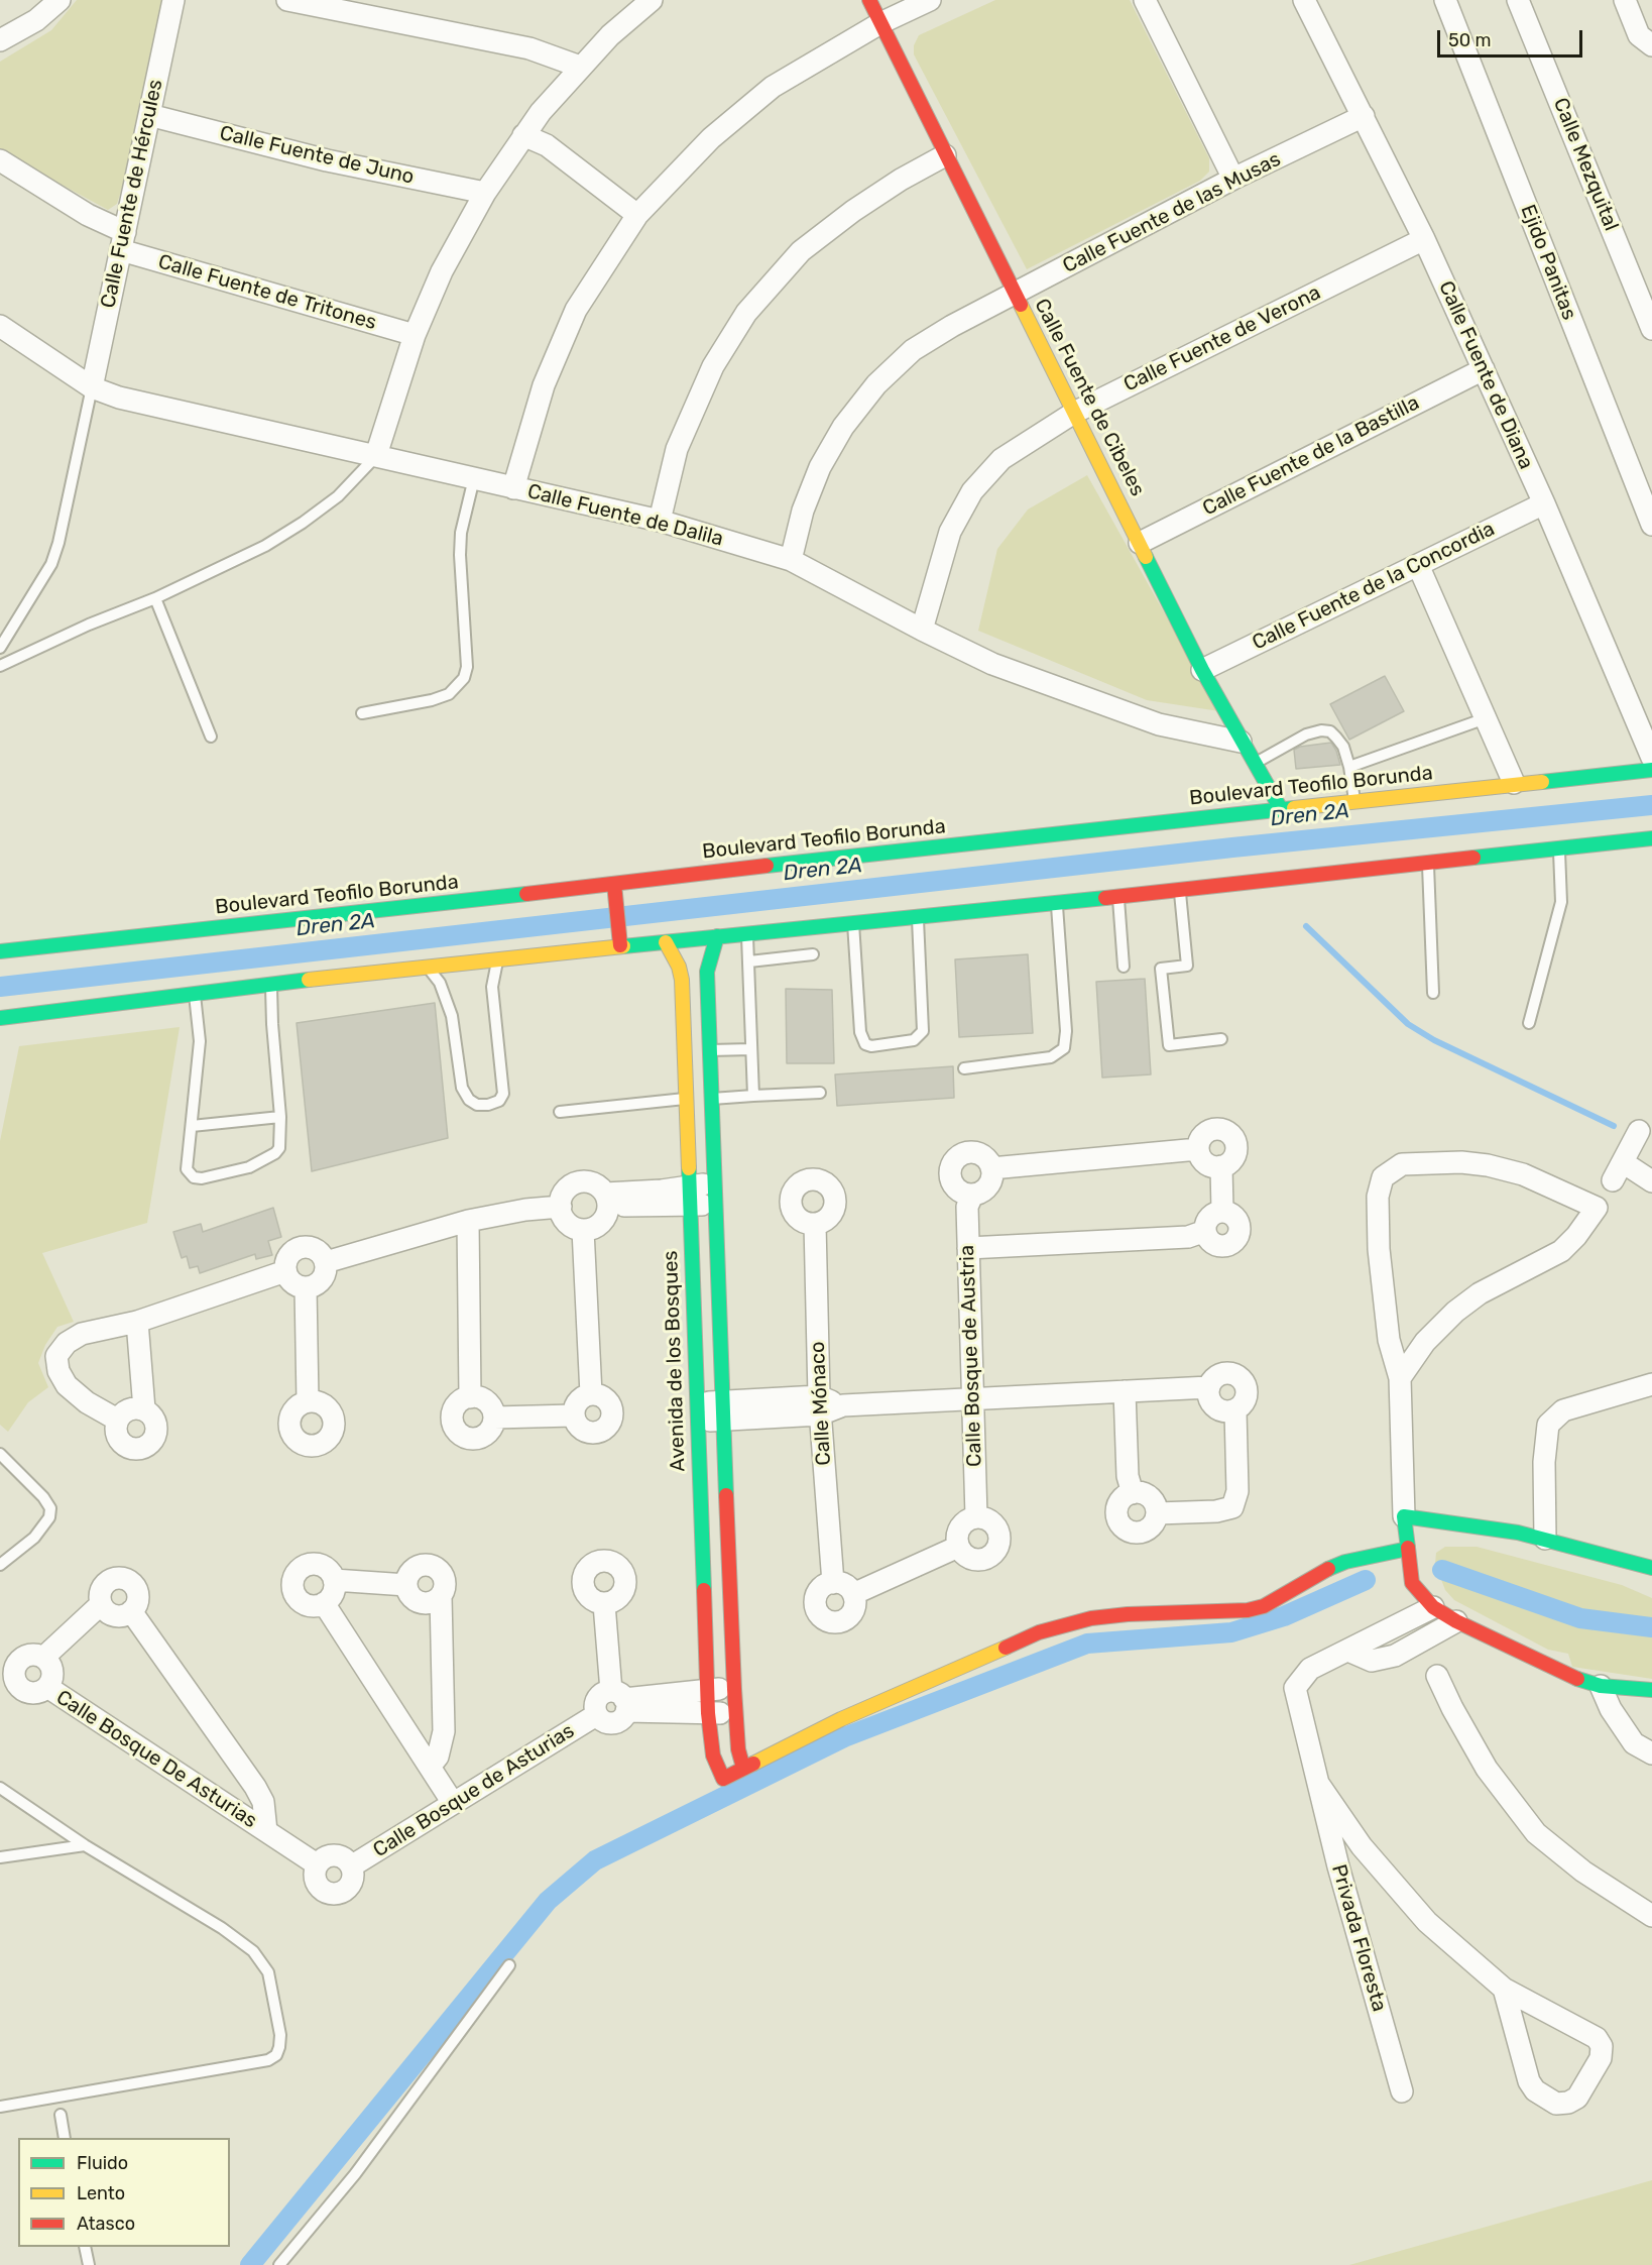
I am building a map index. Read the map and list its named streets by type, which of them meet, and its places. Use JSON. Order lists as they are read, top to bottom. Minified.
{"streets":{"street":["Calle Fuente de Juno","Calle Mezquital","Calle Fuente de Hércules","Calle Fuente de las Musas","Ejido Panitas","Calle Fuente de Tritones","Calle Fuente de Verona","Calle Fuente de Diana","Calle Fuente de Cibeles","Calle Fuente de la Bastilla","Calle Fuente de Dalila","Calle Fuente de la Concordia","Boulevard Teofilo Borunda","Calle Bosque de Austria","Avenida de los Bosques","Calle Mónaco","Calle Bosque De Asturias","Calle Bosque de Asturias","Privada Floresta"]},"crossings":[["Calle Fuente de Juno","Calle Fuente de Hércules"],["Calle Fuente de Hércules","Calle Fuente de Tritones"],["Calle Fuente de Hércules","Calle Fuente de Dalila"],["Calle Fuente de las Musas","Calle Fuente de Diana"],["Calle Fuente de las Musas","Calle Fuente de Cibeles"],["Calle Fuente de las Musas","Calle Fuente de Dalila"],["Calle Fuente de Verona","Calle Fuente de Diana"],["Calle Fuente de Verona","Calle Fuente de Cibeles"],["Calle Fuente de Verona","Calle Fuente de Dalila"],["Calle Fuente de Diana","Calle Fuente de la Bastilla"],["Calle Fuente de Diana","Calle Fuente de la Concordia"],["Calle Fuente de Cibeles","Calle Fuente de la Bastilla"],["Calle Fuente de Cibeles","Calle Fuente de Dalila"],["Calle Fuente de Cibeles","Calle Fuente de la Concordia"],["Calle Fuente de Cibeles","Boulevard Teofilo Borunda"],["Calle Bosque De Asturias","Calle Bosque de Asturias"]],"water":["Dren 2A"],"legend":["Fluido","Lento","Atasco"],"scale_bar":"50 m"}
